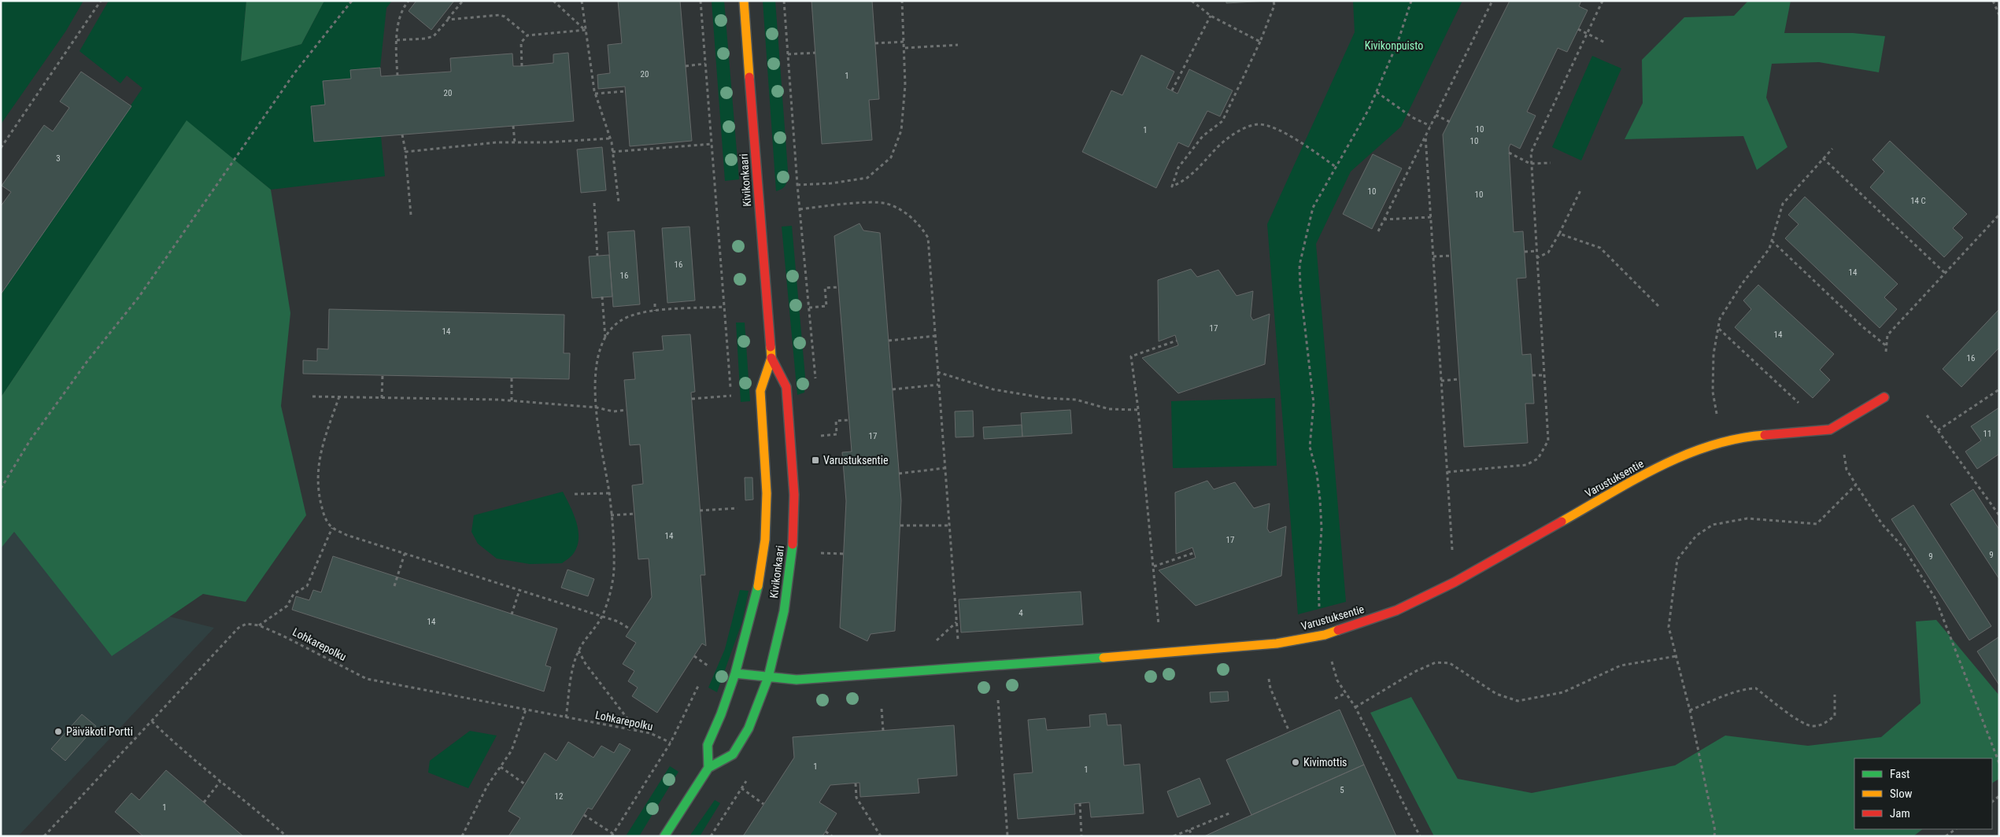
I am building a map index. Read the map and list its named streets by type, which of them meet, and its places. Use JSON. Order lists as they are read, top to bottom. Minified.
{"streets":{"street":["Kivikonkaari","Varustuksentie"],"path":["Lohkarepolku"]},"crossings":[["Kivikonkaari","Varustuksentie"]],"parks":["Kivikonpuisto"],"places":{"transit":["Varustuksentie"],"other":["Päiväkoti Portti","Kivimottis"]},"house_numbers":["20","1","20","10","1","10","3","10","10","14 C","16","14","16","17","14","14","16","11","17","14","17","9","9","4","14","1","1","5","12","1"],"legend":["Fast","Slow","Jam"]}
